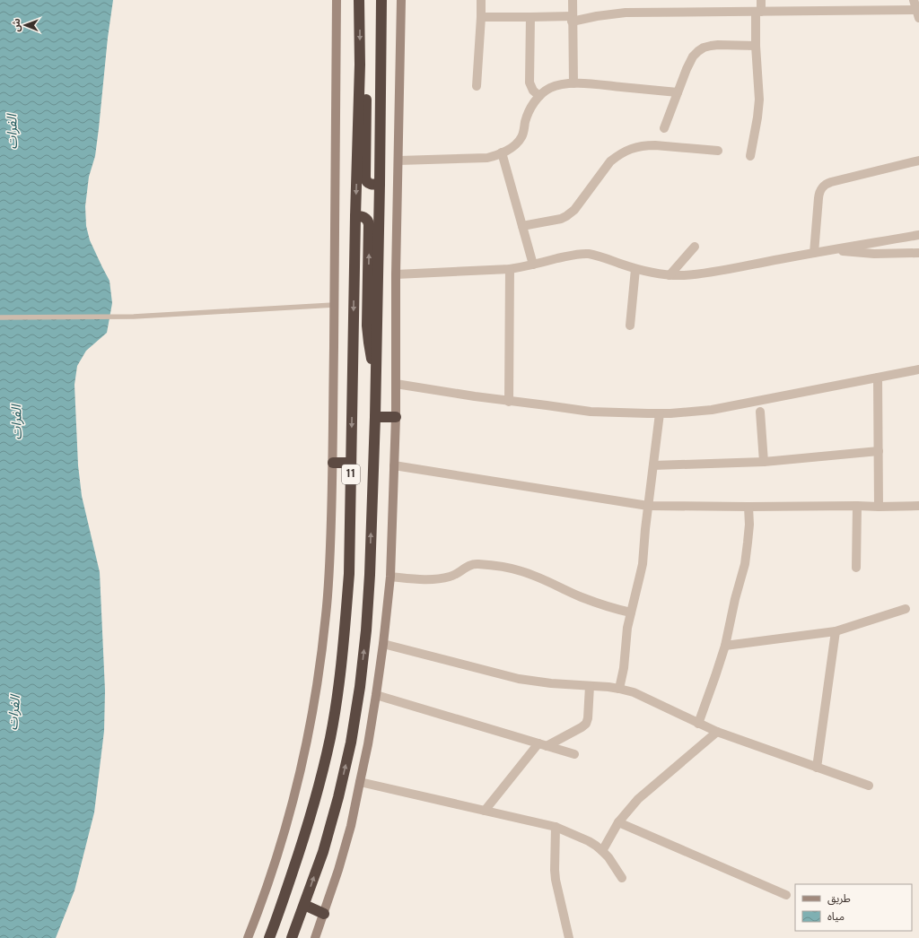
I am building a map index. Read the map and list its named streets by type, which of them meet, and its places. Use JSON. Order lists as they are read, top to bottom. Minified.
{"streets":{"highway":["11"]},"water":["الفرات"],"legend":["طريق","مياه"],"north":"left"}
